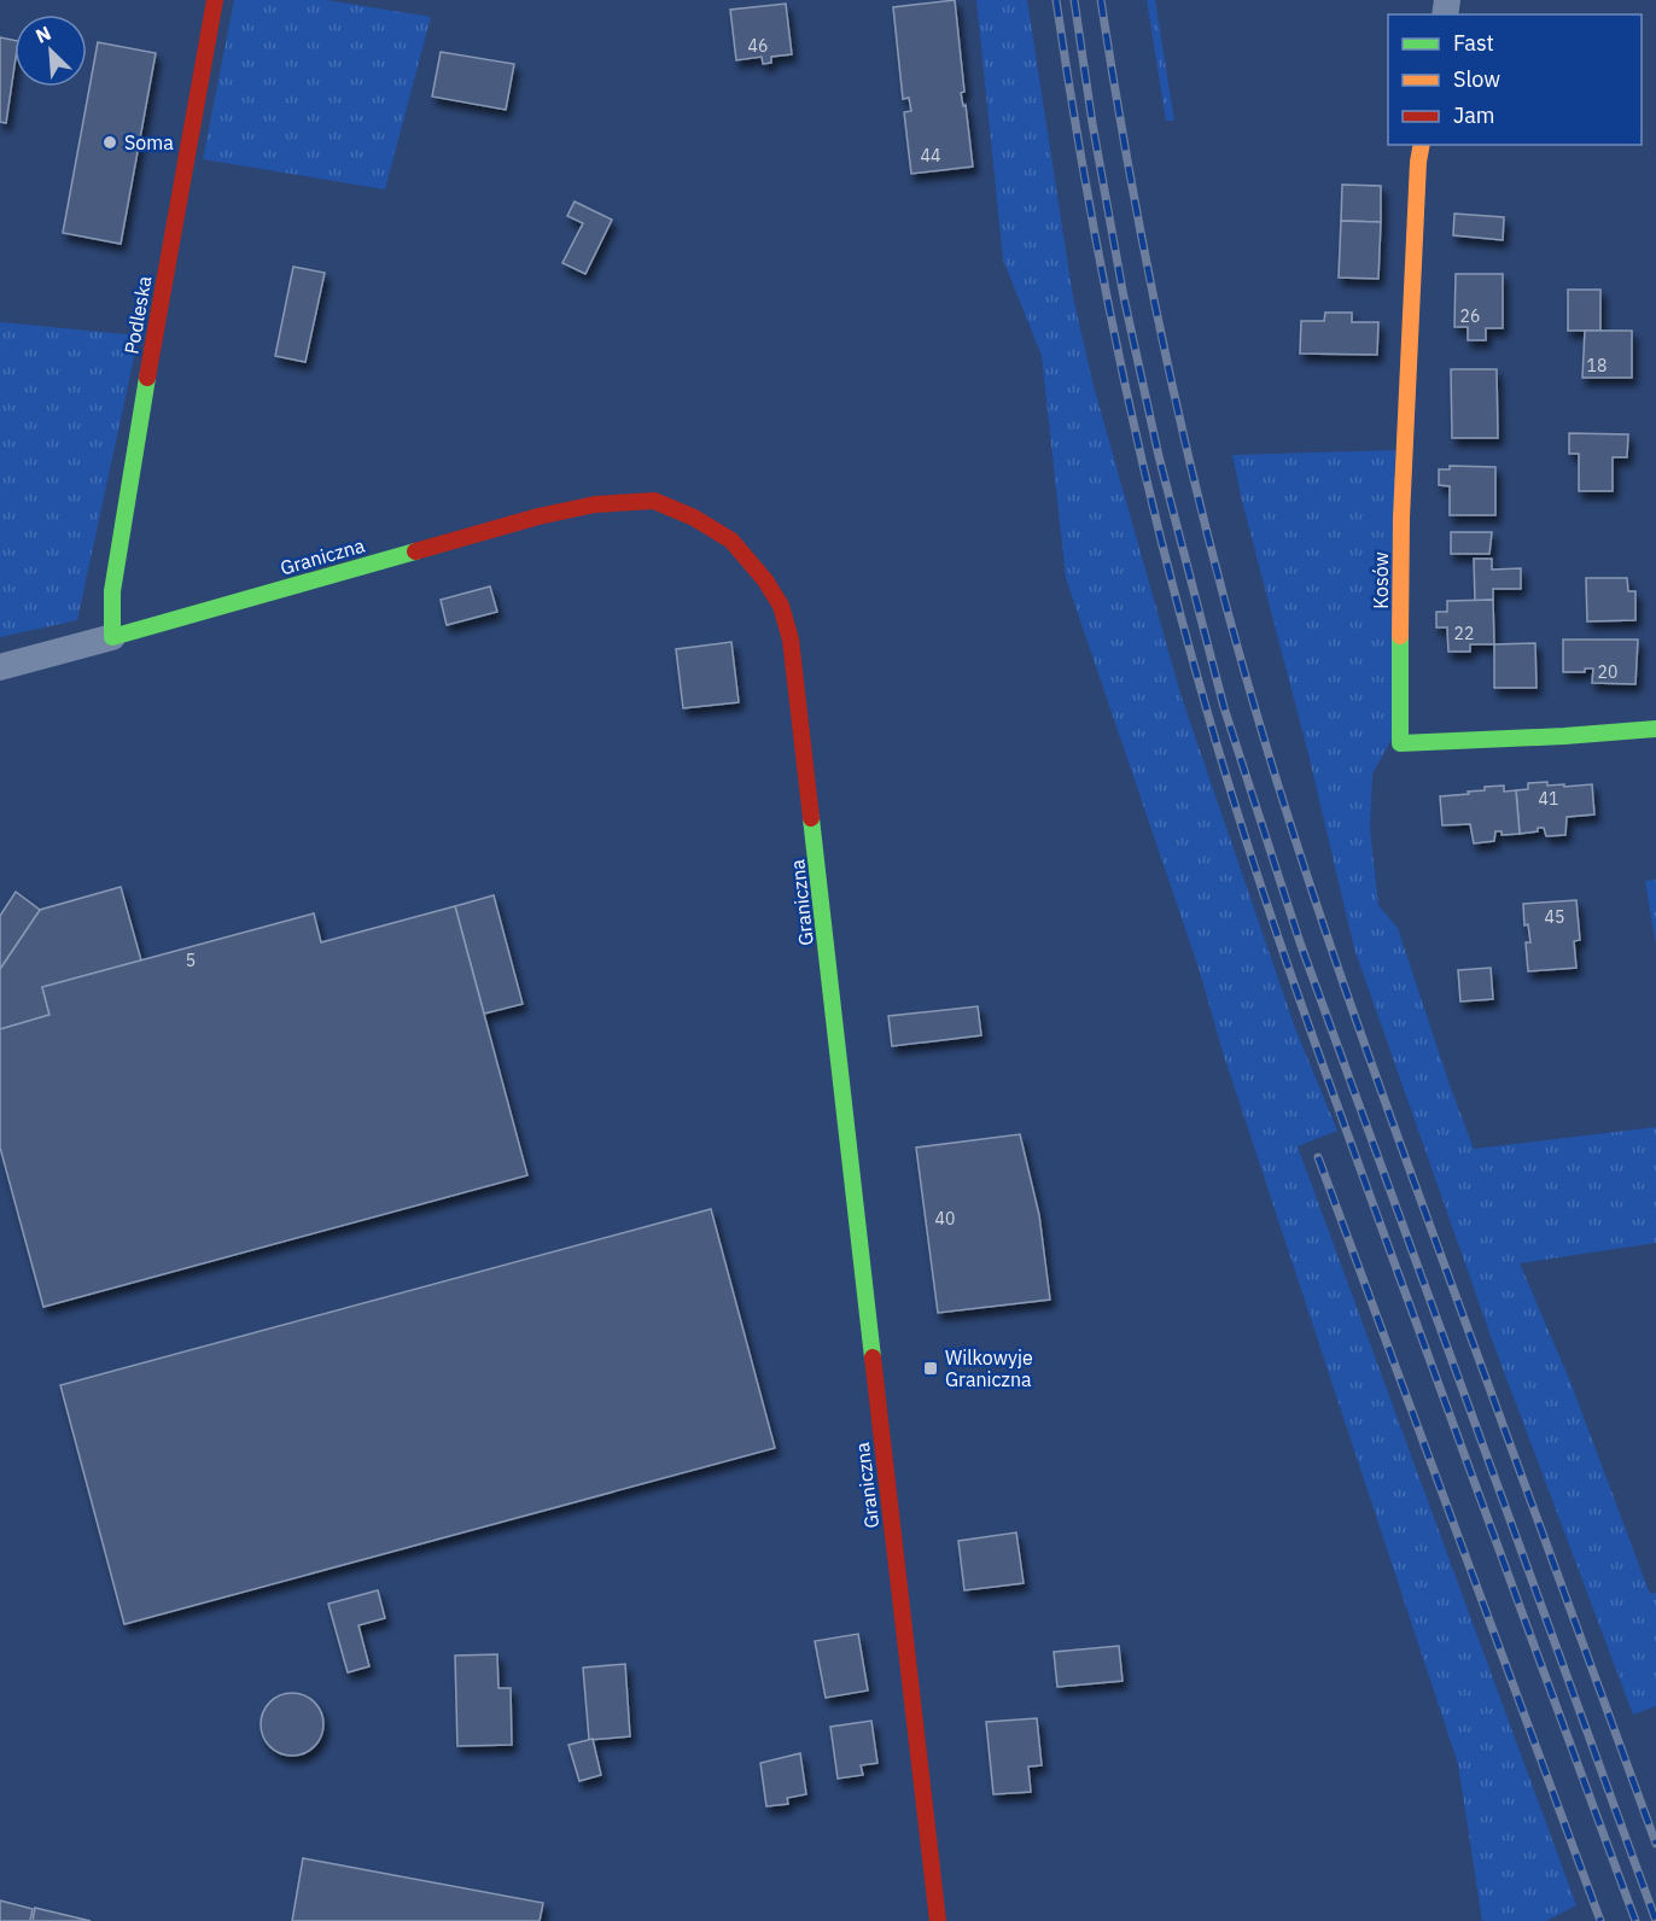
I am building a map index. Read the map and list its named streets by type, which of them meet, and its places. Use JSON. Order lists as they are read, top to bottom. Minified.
{"streets":{"street":["Podleska","Graniczna","Kosów"]},"crossings":[["Podleska","Graniczna"]],"places":{"other":["Soma"],"transit":["Wilkowyje Graniczna"]},"house_numbers":["46","44","26","18","22","20","41","45","5","40"],"legend":["Fast","Slow","Jam"],"north":"top left"}
